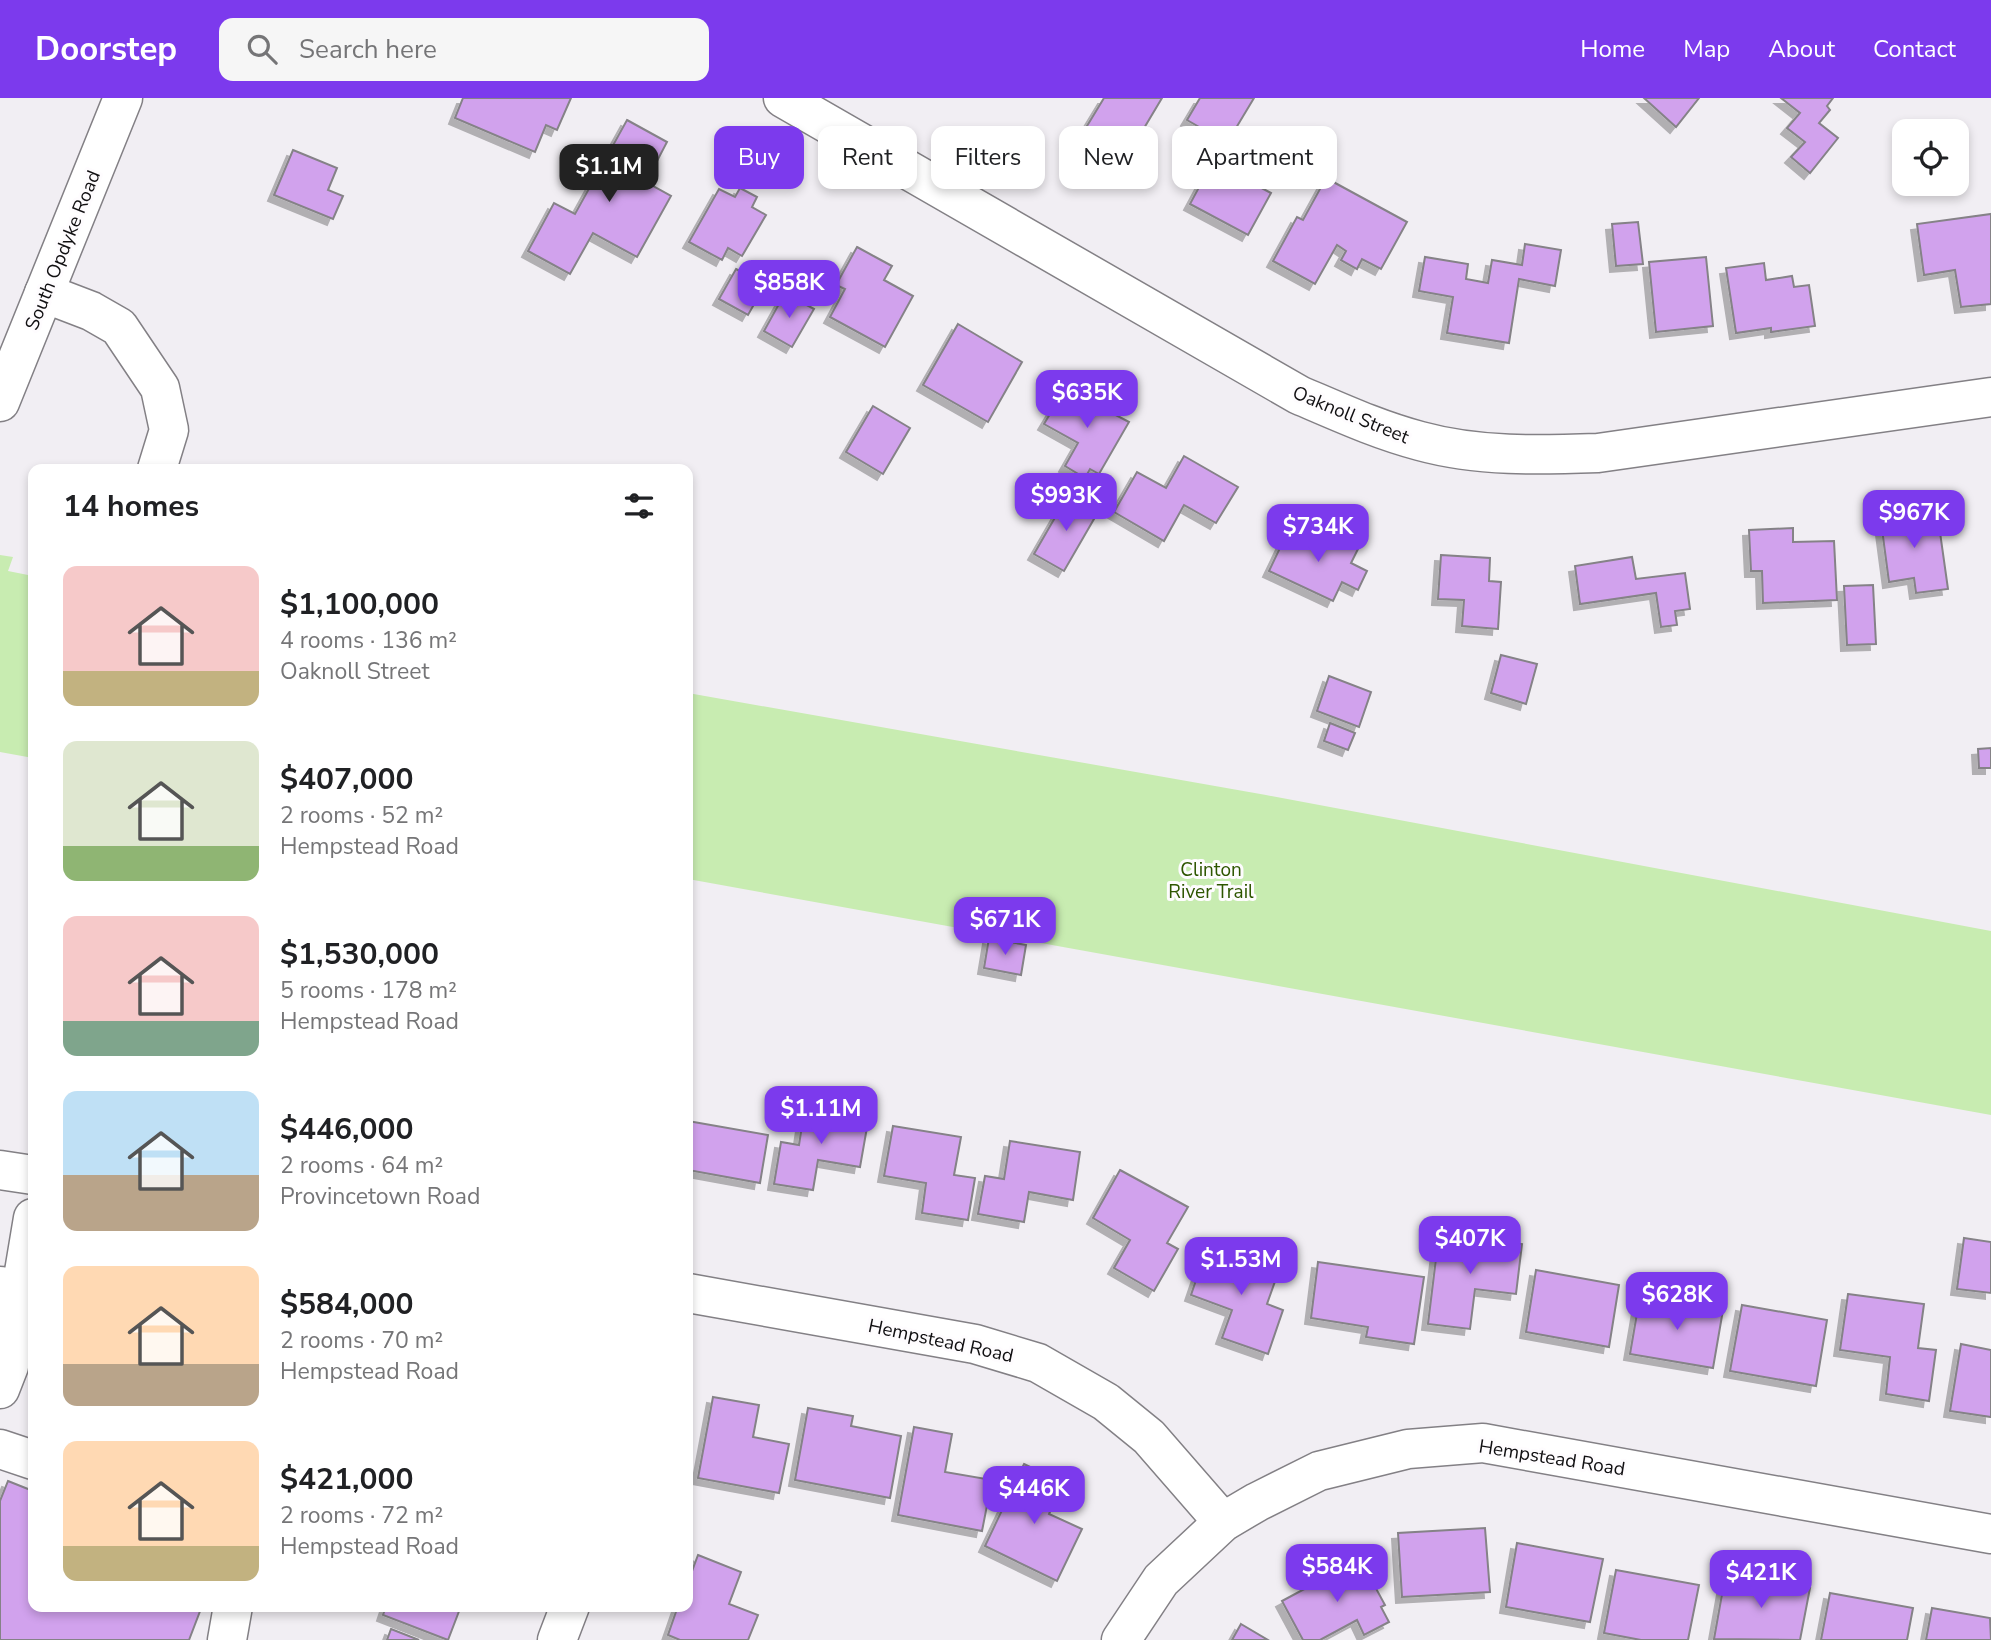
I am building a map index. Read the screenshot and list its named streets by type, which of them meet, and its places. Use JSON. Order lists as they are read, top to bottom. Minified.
{"streets":{"street":["South Opdyke Road","Oaknoll Street","Hempstead Road"]},"parks":["Clinton River Trail"],"page":{"header":"Doorstep","search":"Search here","nav":["Home","Map","About","Contact"],"chip":["Buy","Rent","Filters","New","Apartment"],"price":["$1.1M","$858K","$635K","$993K","$967K","$734K","$671K","$1.11M","$407K","$1.53M","$628K","$446K","$584K","$421K"],"heading":"14 homes","list":[{"name":"$1,100,000","note":"4 rooms · 136 m² · Oaknoll Street"},{"name":"$407,000","note":"2 rooms · 52 m² · Hempstead Road"},{"name":"$1,530,000","note":"5 rooms · 178 m² · Hempstead Road"},{"name":"$446,000","note":"2 rooms · 64 m² · Provincetown Road"},{"name":"$584,000","note":"2 rooms · 70 m² · Hempstead Road"},{"name":"$421,000","note":"2 rooms · 72 m² · Hempstead Road"}]}}
